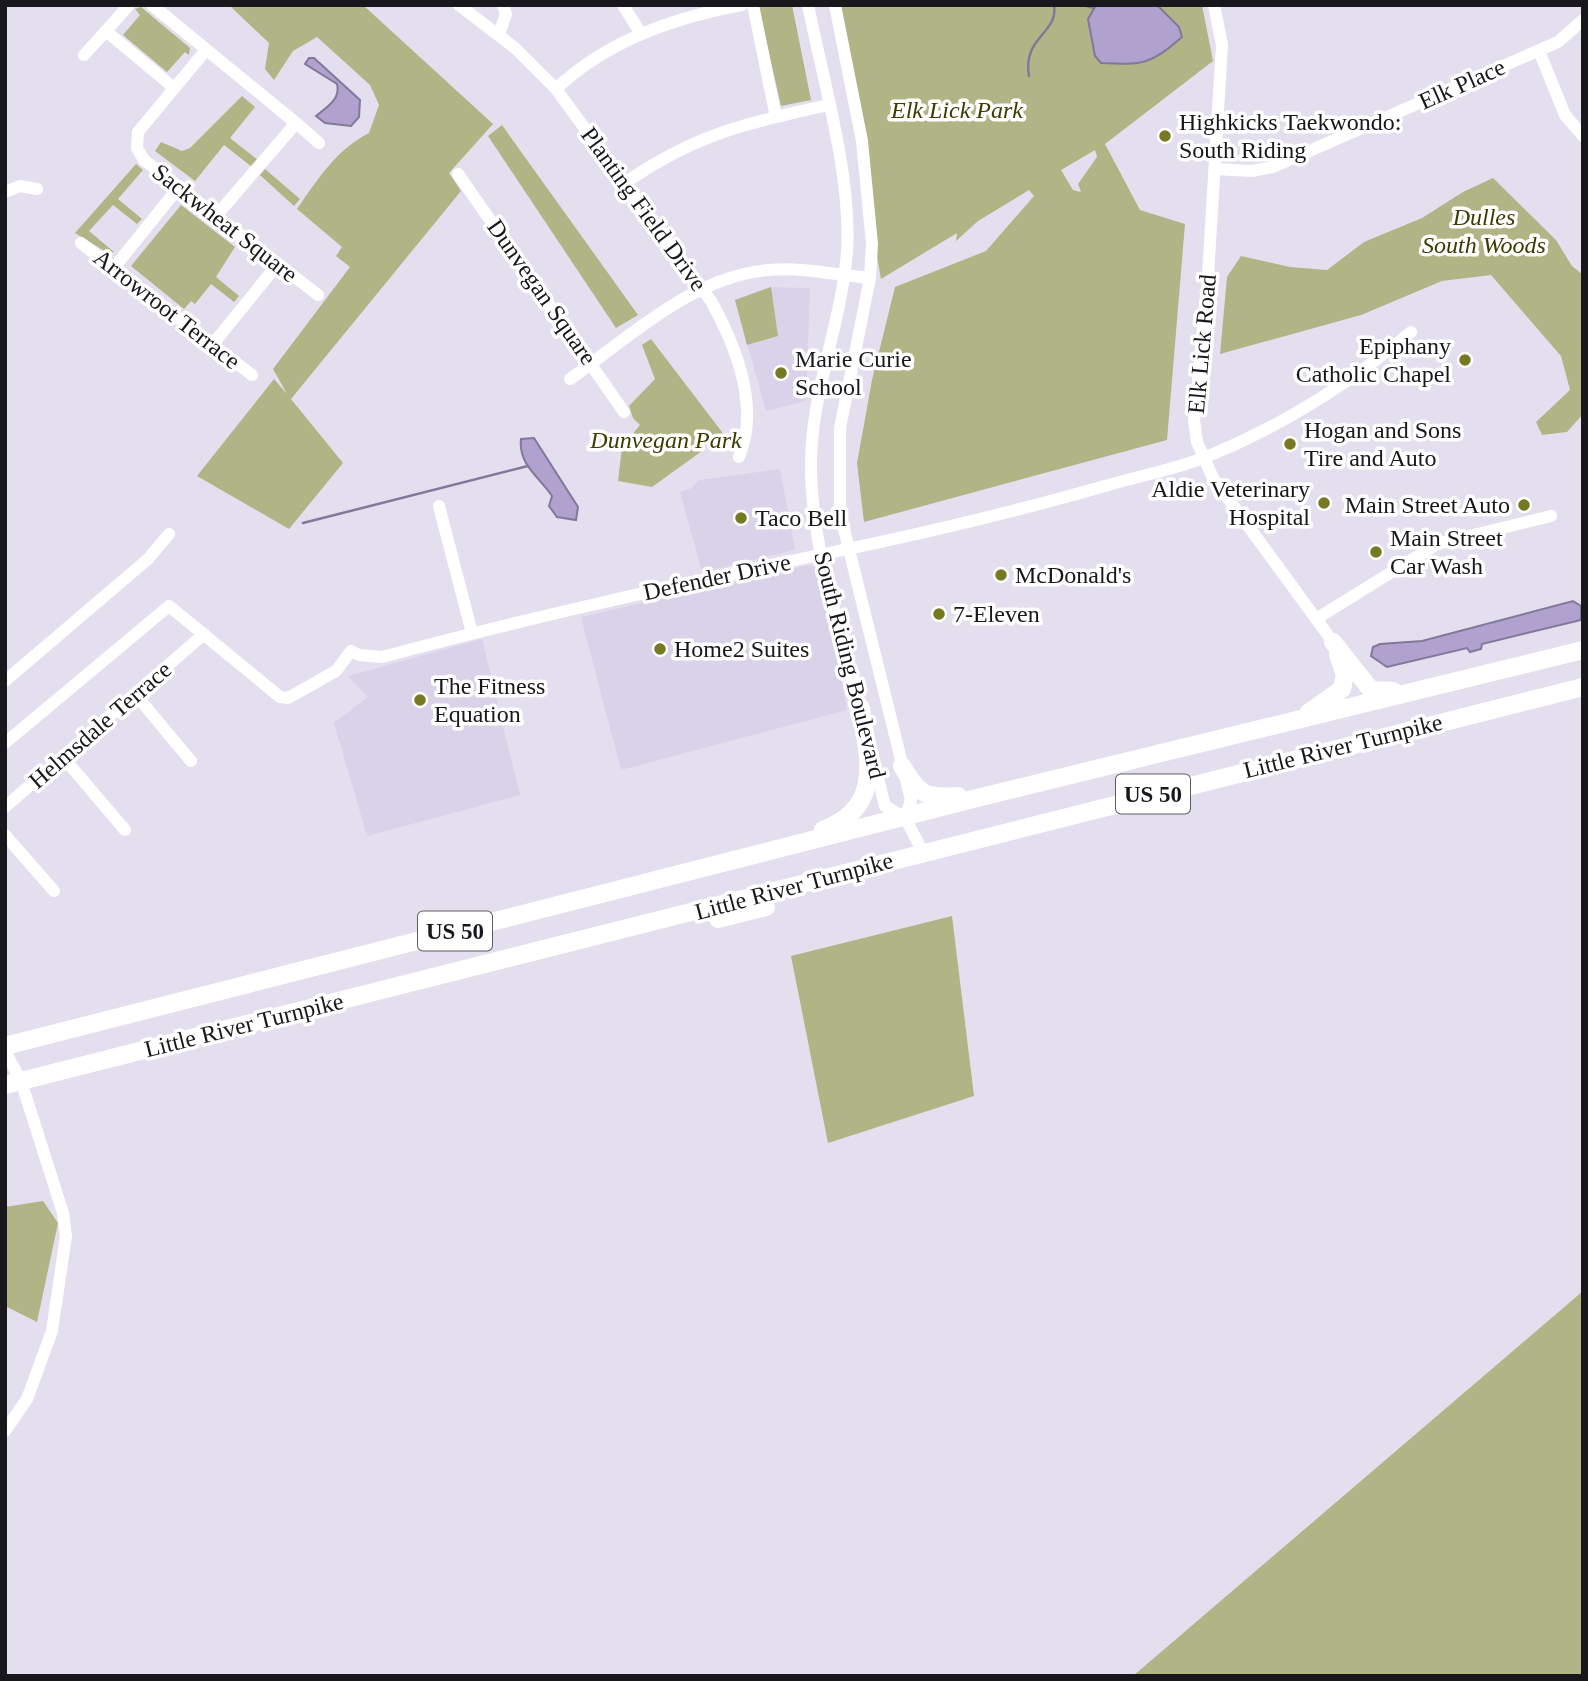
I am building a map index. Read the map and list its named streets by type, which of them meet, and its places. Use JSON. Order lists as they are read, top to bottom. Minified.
{"streets":{"highway":["Little River Turnpike","US 50"],"street":["Elk Place","Planting Field Drive","Sackwheat Square","Dunvegan Square","Arrowroot Terrace","Elk Lick Road","Defender Drive","South Riding Boulevard","Helmsdale Terrace"]},"crossings":[["Elk Place","Elk Lick Road"],["Elk Lick Road","Defender Drive"],["Defender Drive","South Riding Boulevard"],["Defender Drive","Helmsdale Terrace"],["South Riding Boulevard","Little River Turnpike"]],"parks":["Elk Lick Park","Dulles South Woods","Dunvegan Park"],"places":["Highkicks Taekwondo: South Riding","Epiphany Catholic Chapel","Marie Curie School","Hogan and Sons Tire and Auto","Aldie Veterinary Hospital","Main Street Auto","Taco Bell","Main Street Car Wash","McDonald's","7-Eleven","Home2 Suites","The Fitness Equation"]}
